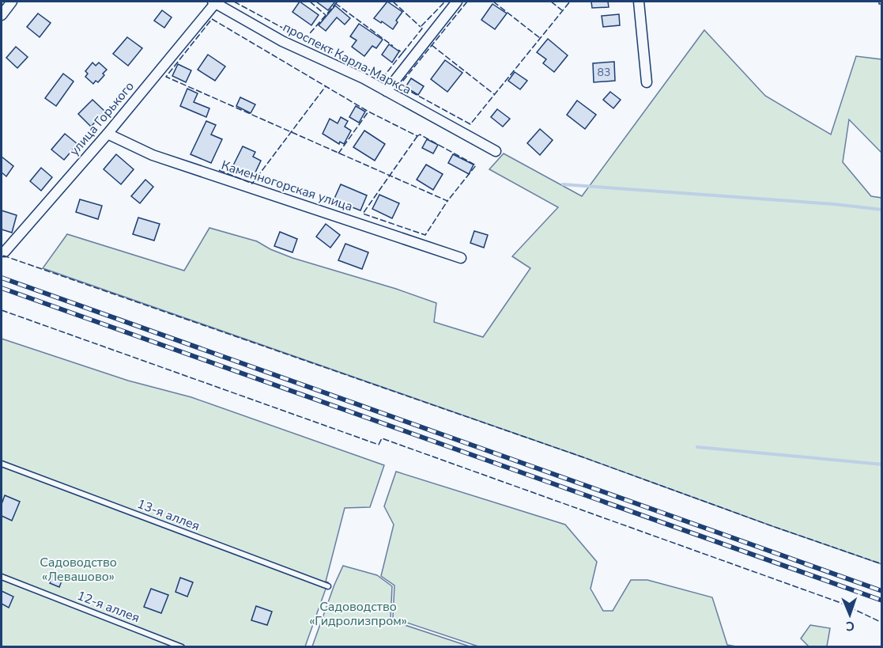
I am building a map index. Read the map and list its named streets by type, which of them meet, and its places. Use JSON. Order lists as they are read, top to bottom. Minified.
{"streets":{"street":["проспект Карла Маркса","улица Горького","Каменногорская улица"],"lane":["13-я аллея","12-я аллея"]},"crossings":[["проспект Карла Маркса","улица Горького"],["улица Горького","Каменногорская улица"]],"parks":["Садоводство «Левашово»","Садоводство «Гидролизпром»"],"house_numbers":["83"],"north":"bottom"}
